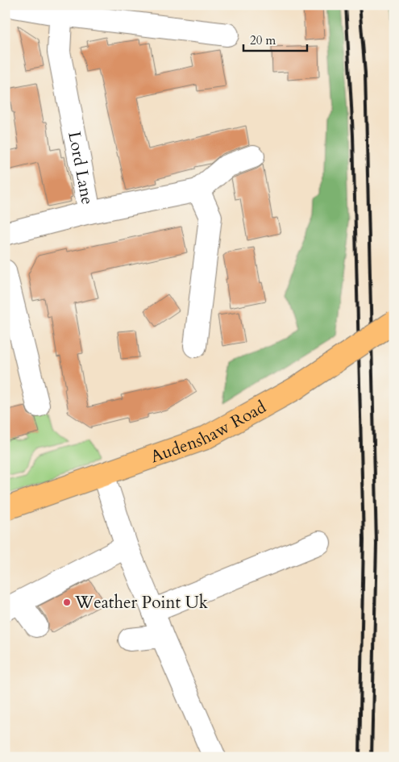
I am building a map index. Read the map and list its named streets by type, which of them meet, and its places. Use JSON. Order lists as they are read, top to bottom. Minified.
{"streets":{"main road":["Audenshaw Road"],"street":["Lord Lane"]},"places":["Weather Point Uk"],"scale_bar":"20 m"}
